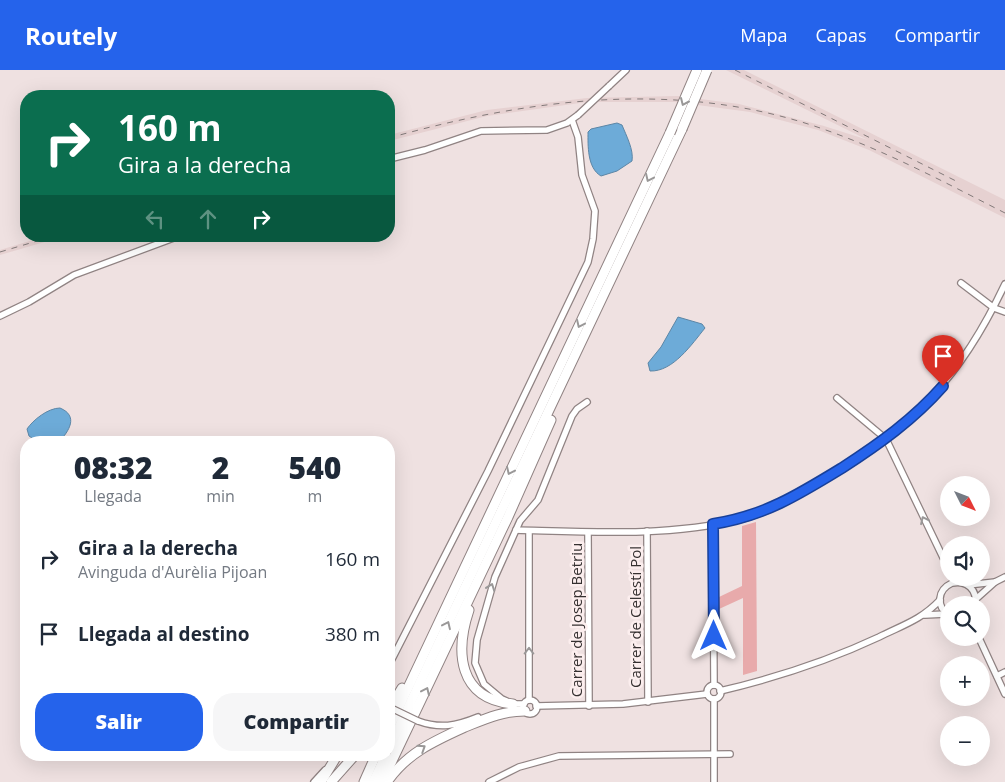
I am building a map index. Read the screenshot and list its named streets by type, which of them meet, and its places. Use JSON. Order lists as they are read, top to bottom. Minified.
{"streets":{"street":["Carrer de Celestí Pol","Carrer de Josep Betriu"]},"north":"bottom right","page":{"header":"Routely","nav":["Mapa","Capas","Compartir"],"turn":["160 m","Gira a la derecha"],"eta":["08:32","Llegada","2","min","540","m"],"map_buttons":["+","−"],"list":[{"name":"Gira a la derecha","note":"Avinguda d'Aurèlia Pijoan","value":"160 m"},{"name":"Llegada al destino","value":"380 m"}],"buttons":["Salir","Compartir"]}}
